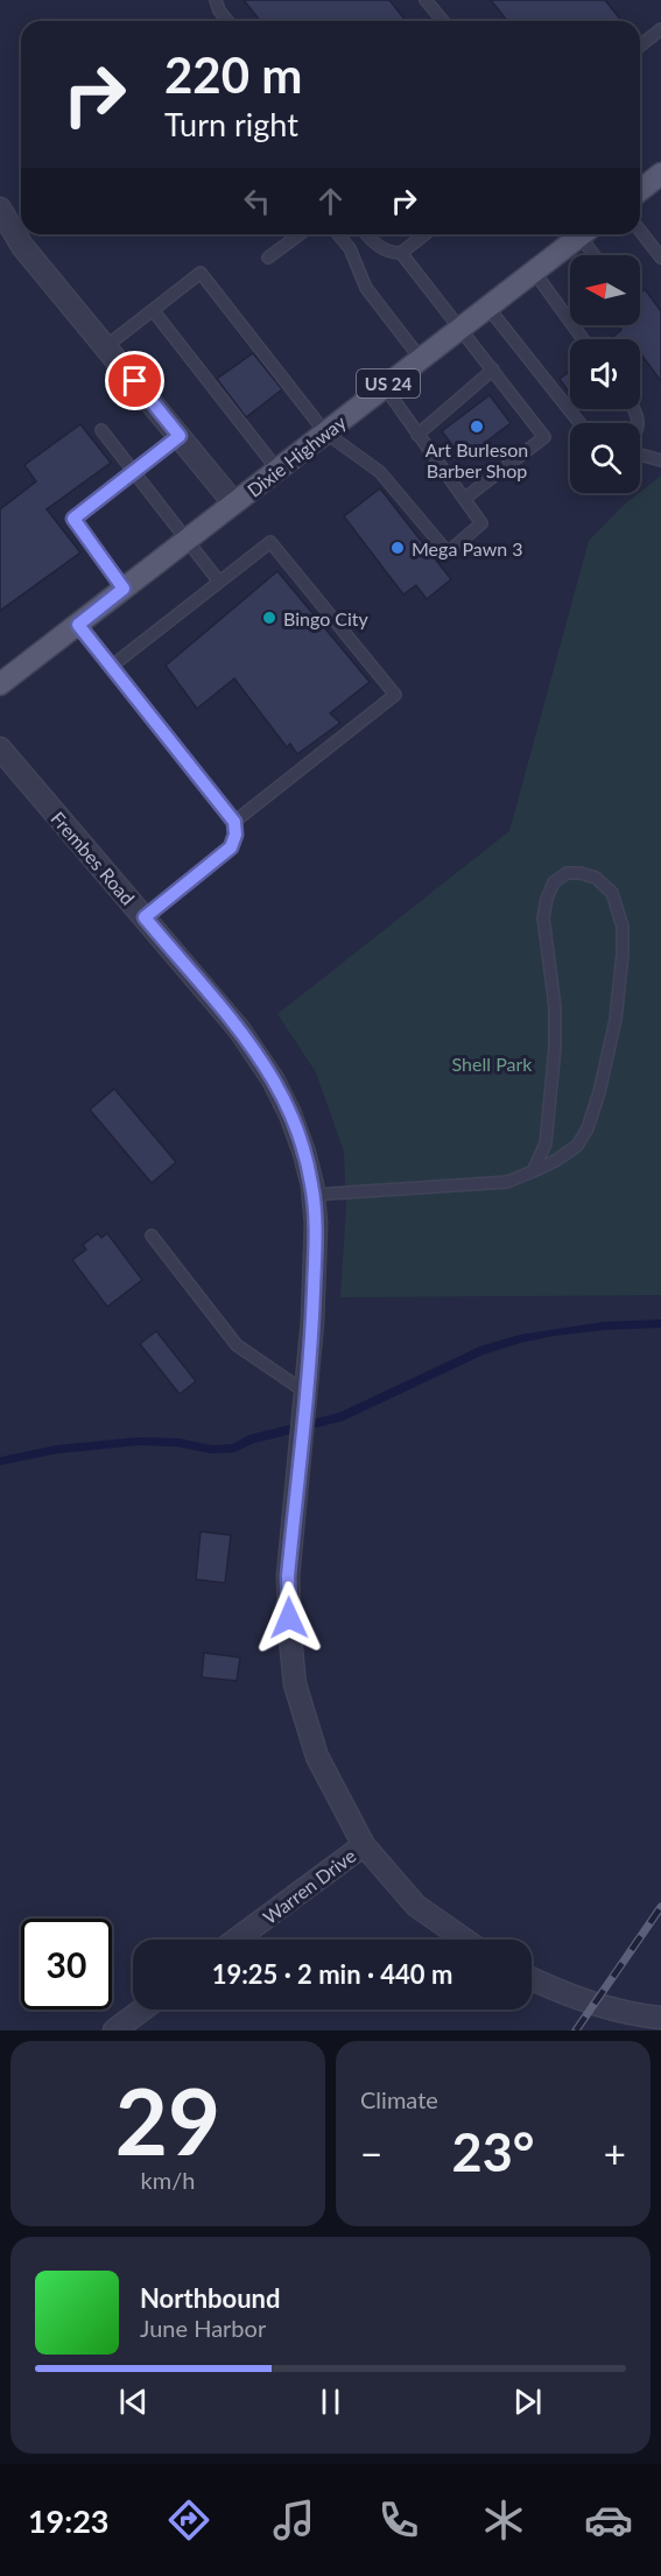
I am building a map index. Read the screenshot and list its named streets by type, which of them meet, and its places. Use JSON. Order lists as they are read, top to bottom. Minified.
{"streets":{"main road":["US 24","Dixie Highway"],"street":["Frembes Road","Warren Drive"]},"crossings":[["Frembes Road","Warren Drive"]],"parks":["Shell Park"],"places":["Art Burleson Barber Shop","Mega Pawn 3","Bingo City"],"north":"left","page":{"turn":["220 m","Turn right"],"limit":"30","trip":"19:25 · 2 min · 440 m","tile":[["29","km/h"],"Climate"],"heat":["−","23°","+"],"song":["Northbound","June Harbor"],"tabs":"19:23"}}
